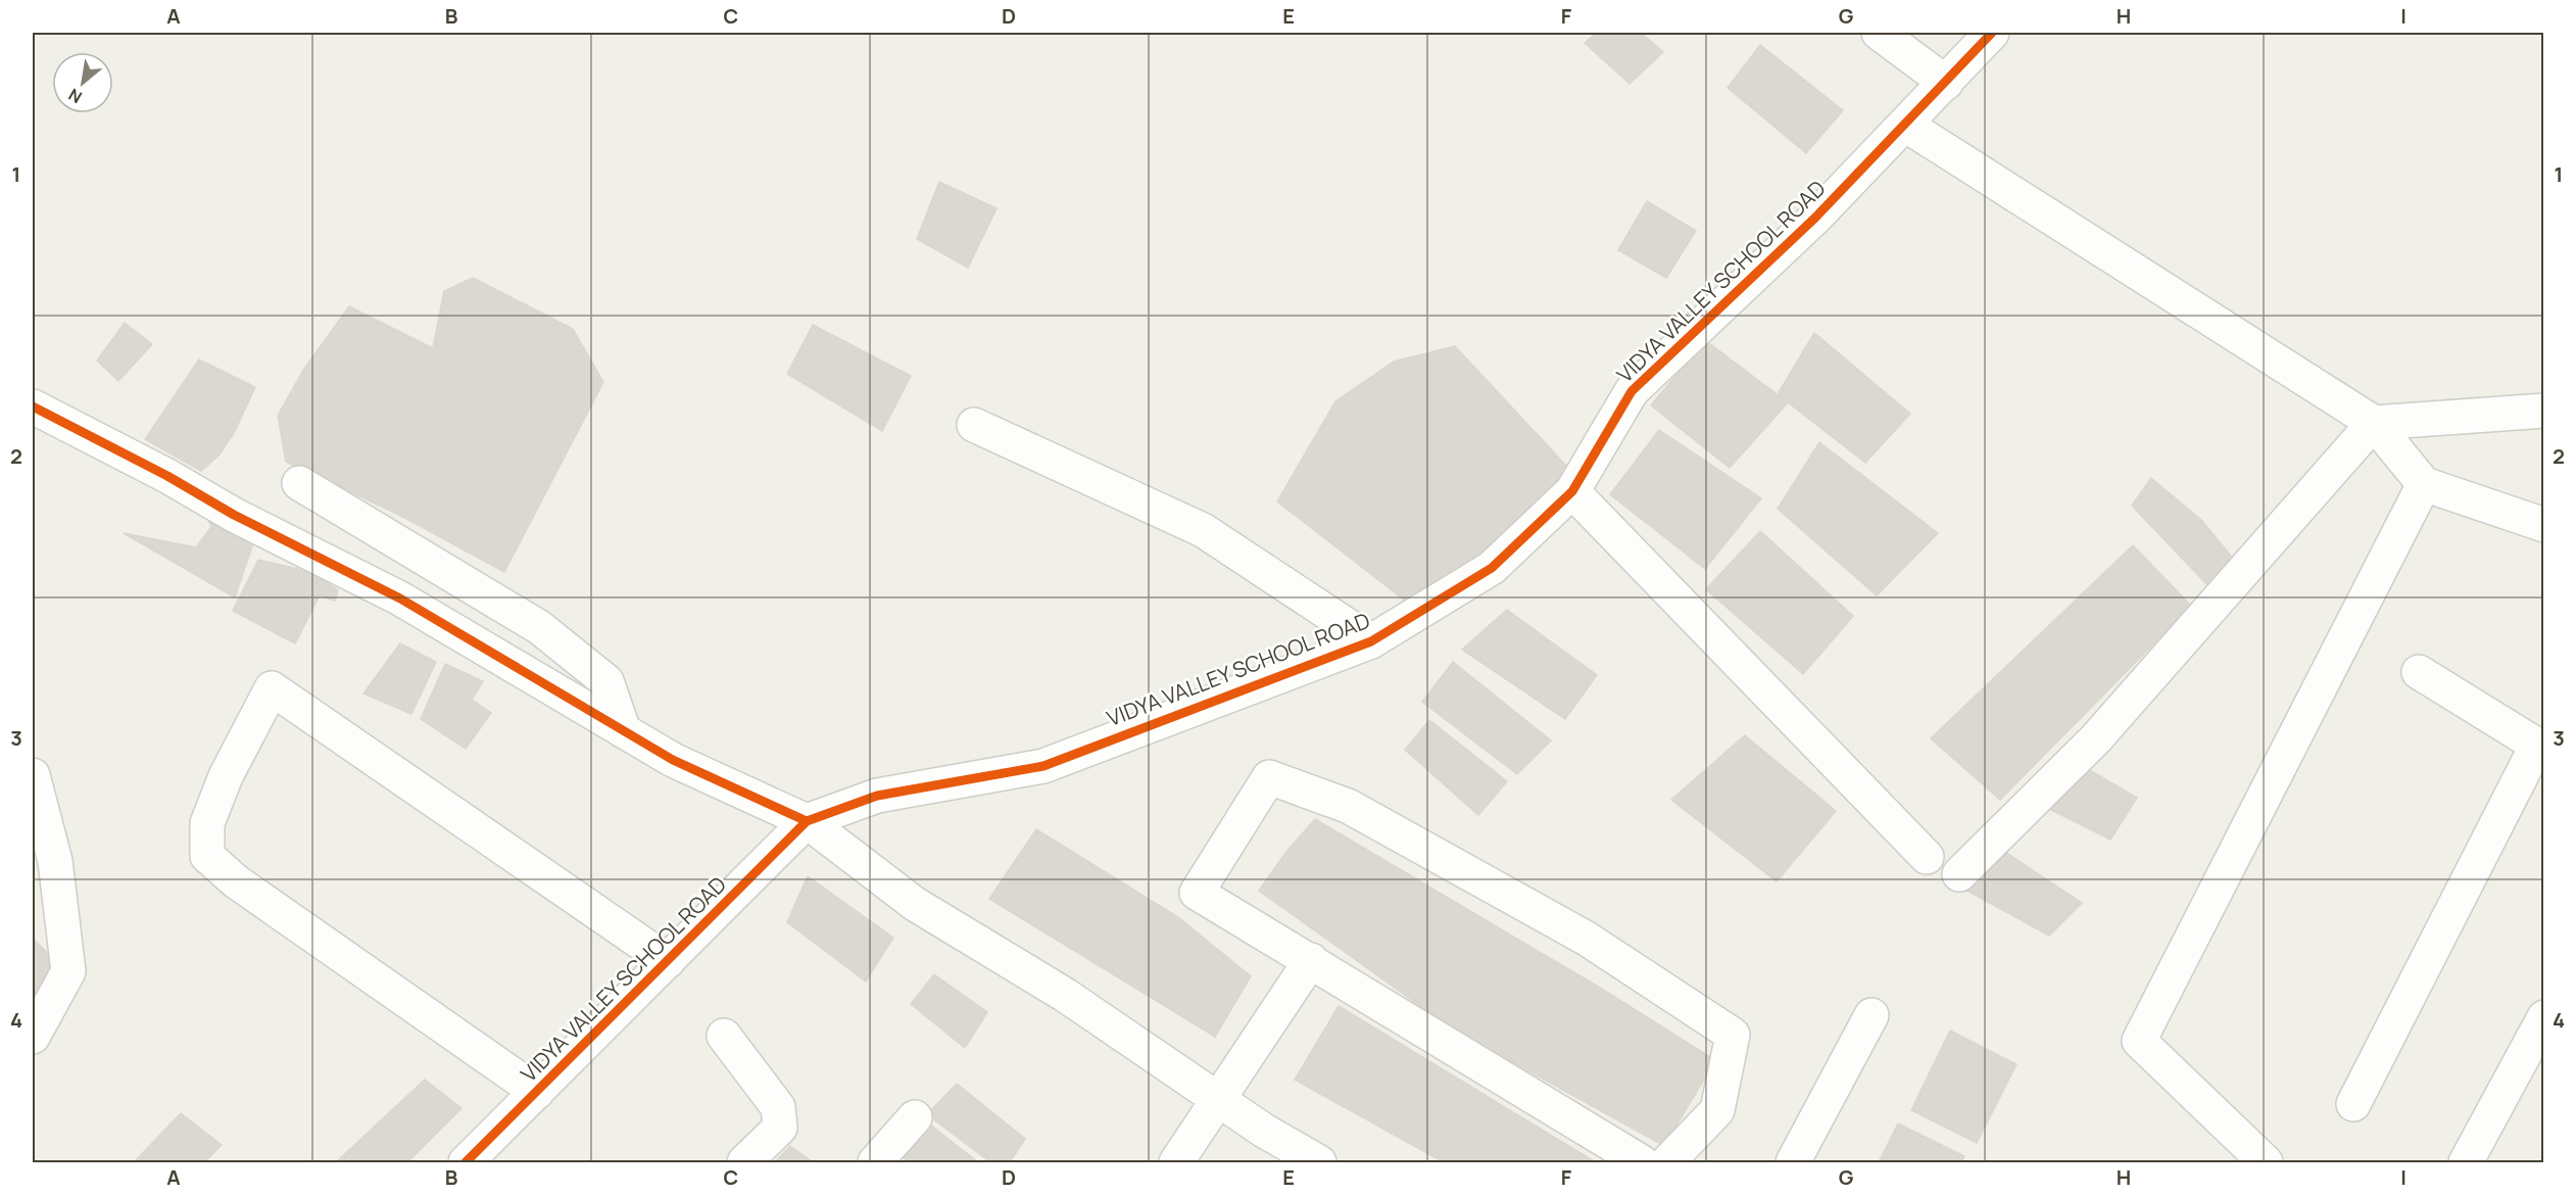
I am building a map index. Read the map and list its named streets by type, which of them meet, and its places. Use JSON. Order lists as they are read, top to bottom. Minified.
{"streets":{"street":["VIDYA VALLEY SCHOOL ROAD"]},"north":"bottom left","grid":{"columns":["A","B","C","D","E","F","G","H","I"],"rows":["1","2","3","4"]}}
